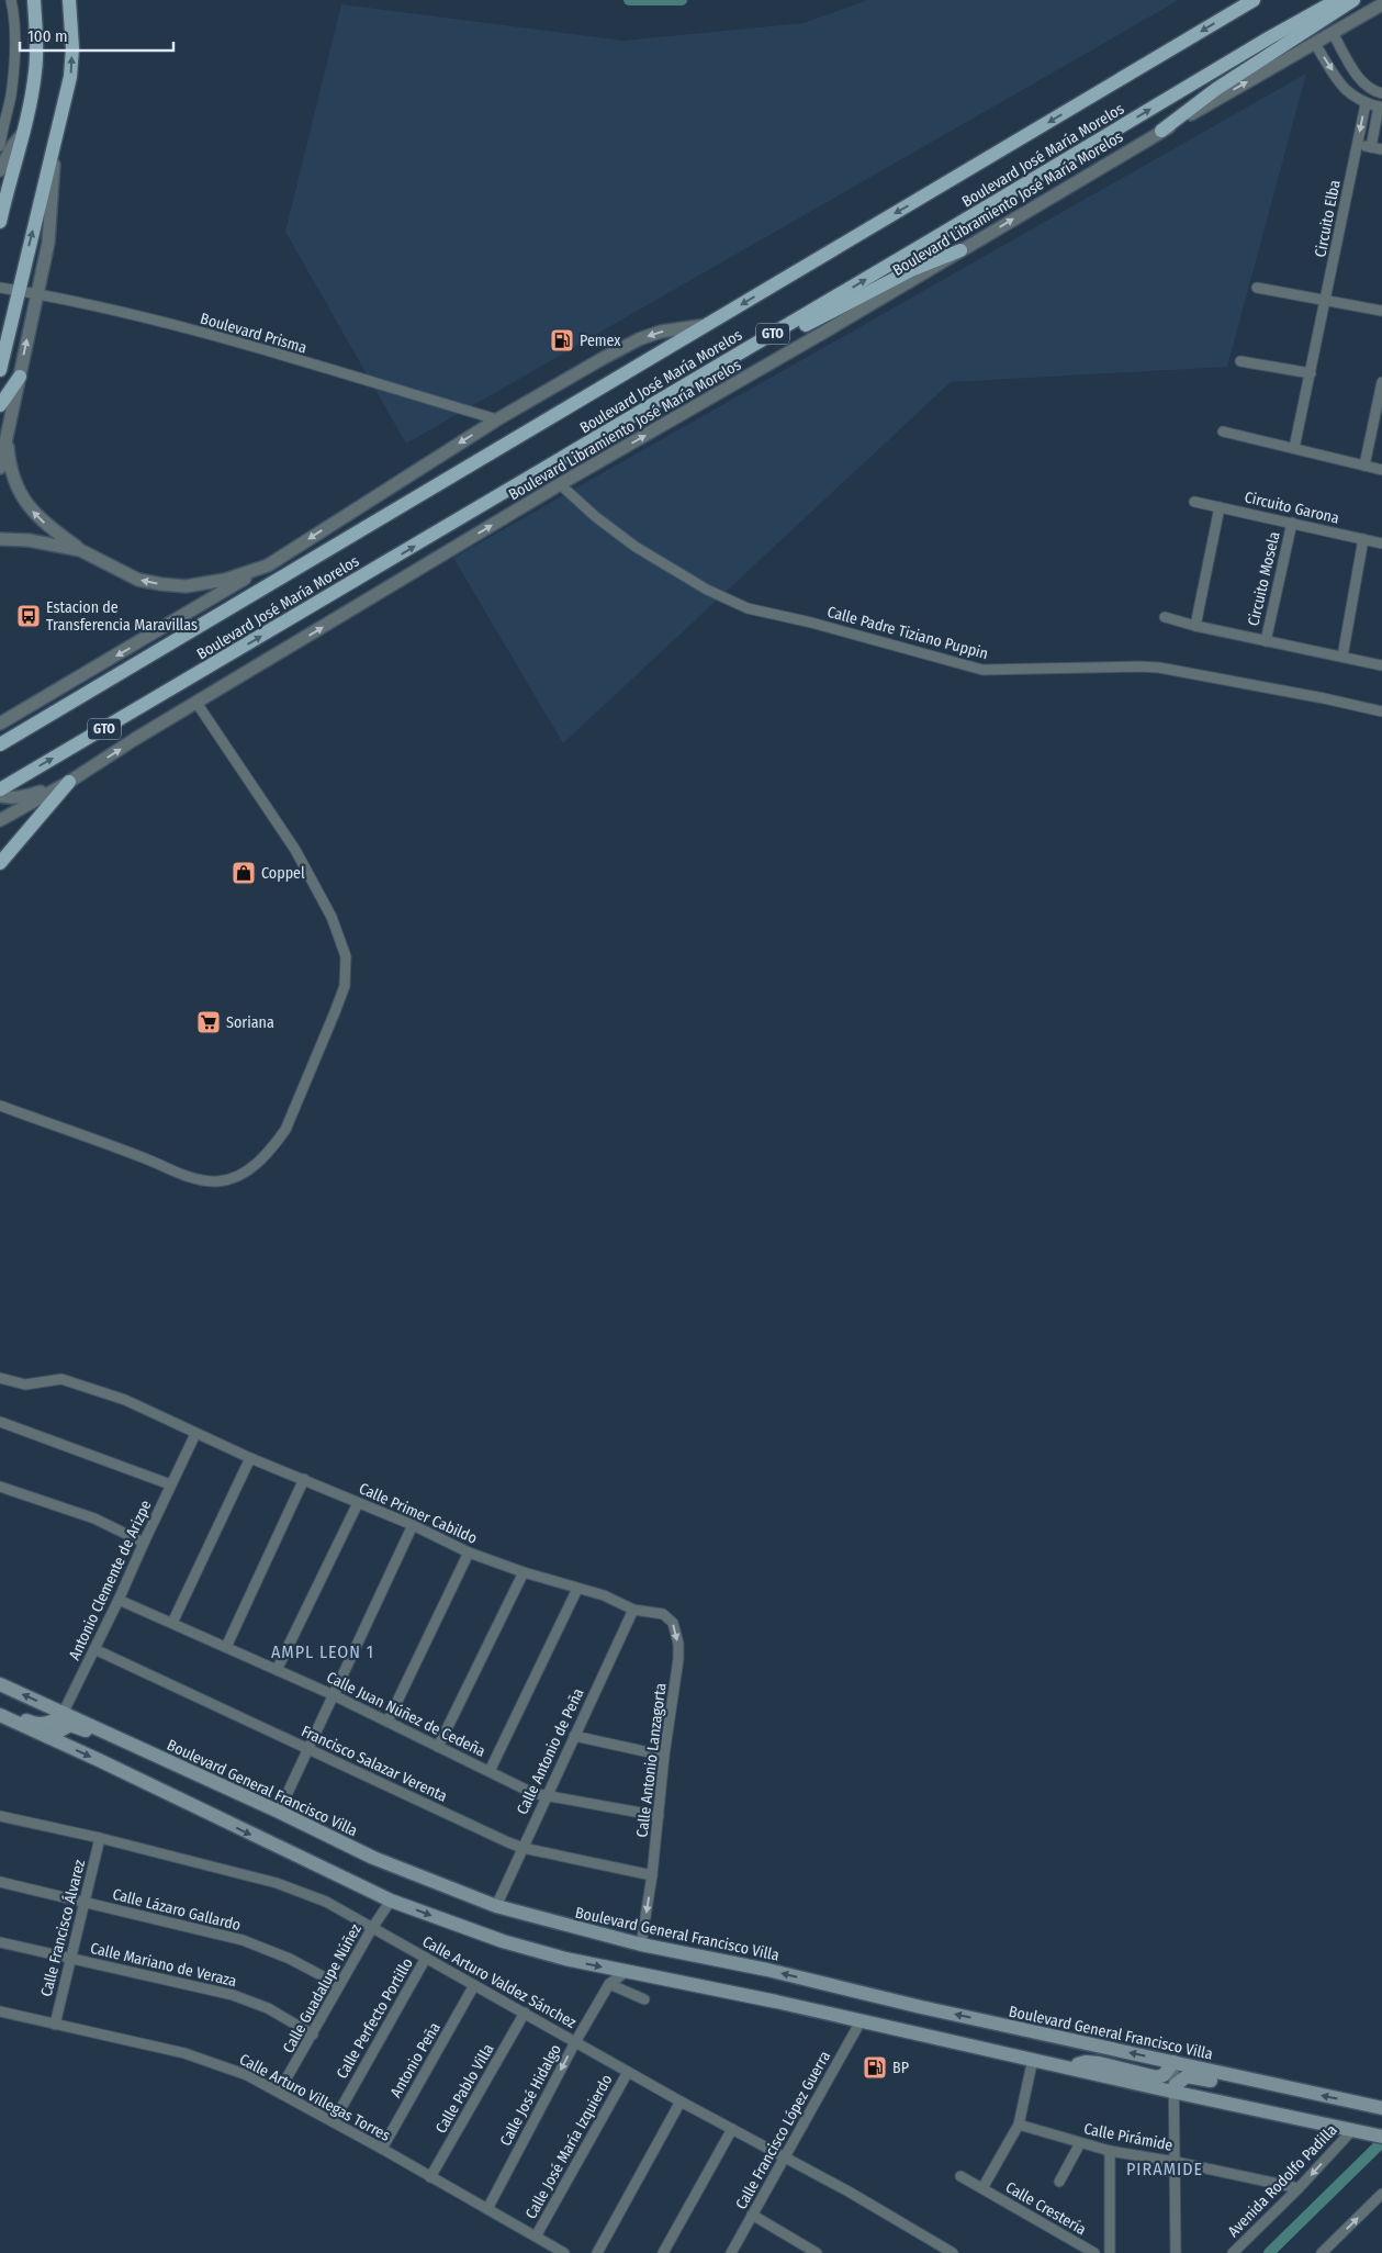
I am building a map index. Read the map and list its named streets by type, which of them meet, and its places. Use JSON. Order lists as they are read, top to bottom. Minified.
{"streets":{"main road":["Boulevard José María Morelos","GTO","Boulevard General Francisco Villa"],"street":["Boulevard Libramiento José María Morelos","Circuito Elba","Boulevard Prisma","Circuito Garona","Circuito Mosela","Calle Padre Tiziano Puppin","Calle Primer Cabildo","Antonio Clemente de Arizpe","Calle Juan Núñez de Cedeña","Calle Antonio de Peña","Calle Antonio Lanzagorta","Francisco Salazar Verenta","Calle Lázaro Gallardo","Calle Francisco Álvarez","Calle Mariano de Veraza","Calle Arturo Valdez Sánchez","Calle Guadalupe Núñez","Calle Perfecto Portillo","Antonio Peña","Calle Pablo Villa","Calle José Hidalgo","Calle Arturo Villegas Torres","Calle Francisco López Guerra","Calle Pirámide","Calle José María Izquierdo","Avenida Rodolfo Padilla","Calle Crestería"]},"crossings":[["Boulevard Libramiento José María Morelos","Calle Padre Tiziano Puppin"],["Circuito Garona","Circuito Mosela"],["Calle Primer Cabildo","Antonio Clemente de Arizpe"],["Calle Primer Cabildo","Calle Antonio de Peña"],["Calle Primer Cabildo","Calle Antonio Lanzagorta"],["Antonio Clemente de Arizpe","Calle Juan Núñez de Cedeña"],["Antonio Clemente de Arizpe","Francisco Salazar Verenta"],["Antonio Clemente de Arizpe","Boulevard General Francisco Villa"],["Calle Juan Núñez de Cedeña","Calle Antonio de Peña"],["Calle Juan Núñez de Cedeña","Calle Antonio Lanzagorta"],["Calle Antonio de Peña","Calle Antonio Lanzagorta"],["Calle Antonio de Peña","Francisco Salazar Verenta"],["Calle Antonio de Peña","Boulevard General Francisco Villa"],["Calle Antonio Lanzagorta","Francisco Salazar Verenta"],["Calle Antonio Lanzagorta","Boulevard General Francisco Villa"],["Calle Lázaro Gallardo","Calle Francisco Álvarez"],["Calle Lázaro Gallardo","Calle Guadalupe Núñez"],["Calle Francisco Álvarez","Calle Mariano de Veraza"],["Calle Francisco Álvarez","Calle Arturo Valdez Sánchez"],["Calle Francisco Álvarez","Calle Arturo Villegas Torres"],["Calle Mariano de Veraza","Calle Guadalupe Núñez"],["Calle Arturo Valdez Sánchez","Calle Guadalupe Núñez"],["Calle Arturo Valdez Sánchez","Calle Perfecto Portillo"],["Calle Arturo Valdez Sánchez","Antonio Peña"],["Calle Arturo Valdez Sánchez","Calle Pablo Villa"],["Calle Arturo Valdez Sánchez","Calle José Hidalgo"],["Calle Arturo Valdez Sánchez","Calle Francisco López Guerra"],["Calle Arturo Valdez Sánchez","Calle José María Izquierdo"],["Calle Guadalupe Núñez","Calle Arturo Villegas Torres"],["Calle Perfecto Portillo","Calle Arturo Villegas Torres"],["Antonio Peña","Calle Arturo Villegas Torres"],["Calle Pablo Villa","Calle Arturo Villegas Torres"],["Calle José Hidalgo","Calle Arturo Villegas Torres"],["Calle Arturo Villegas Torres","Calle José María Izquierdo"],["Calle Pirámide","Avenida Rodolfo Padilla"]],"one_way":["Calle Antonio Lanzagorta","Calle José Hidalgo"],"districts":["AMPL LEON 1","PIRAMIDE"],"places":{"fuel station":["Pemex","BP"],"bus stop":["Estacion de Transferencia Maravillas"],"shop":["Coppel"],"supermarket":["Soriana"]},"scale_bar":"100 m"}
